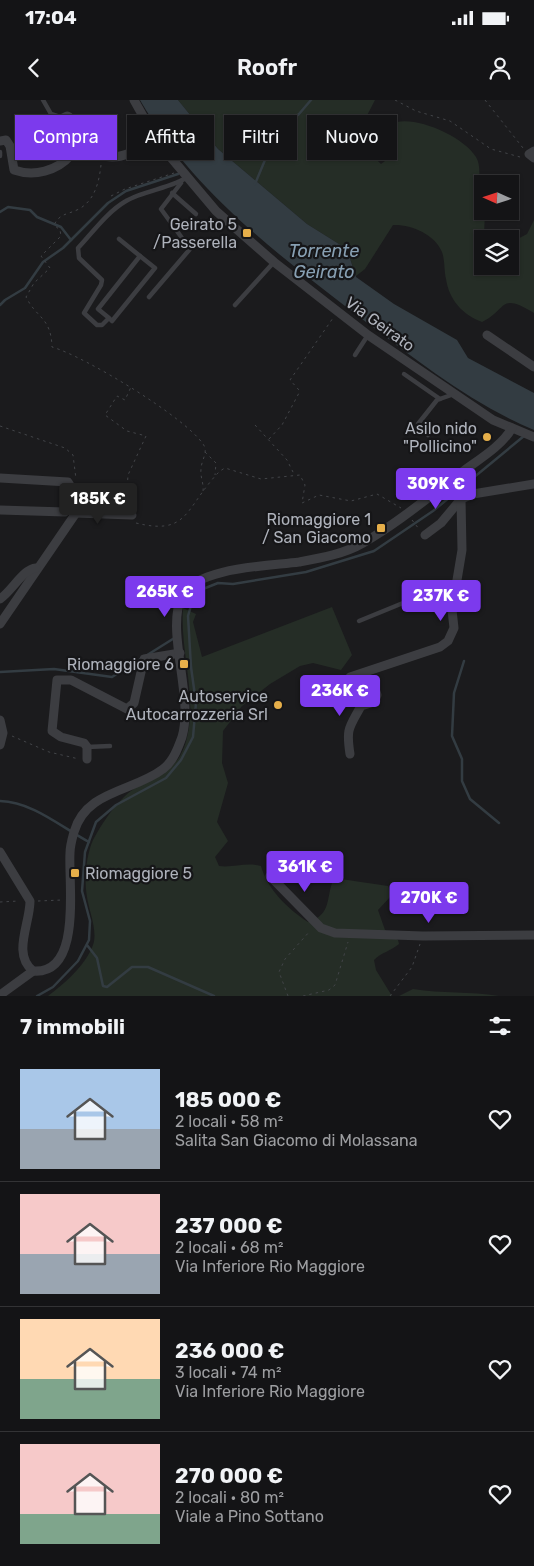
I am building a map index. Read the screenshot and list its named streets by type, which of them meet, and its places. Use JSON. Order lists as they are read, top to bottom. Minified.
{"streets":{"street":["Via Geirato"]},"water":["Torrente Geirato"],"places":{"transit":["Geirato 5 /Passerella","Riomaggiore 1 / San Giacomo","Riomaggiore 6","Riomaggiore 5"],"other":["Asilo nido \"Pollicino\"","Autoservice Autocarrozzeria Srl"]},"north":"left","page":{"status":"17:04","header":"Roofr","chip":["Compra","Affitta","Filtri","Nuovo"],"price":["309K €","185K €","265K €","237K €","236K €","361K €","270K €"],"heading":"7 immobili","list":[{"name":"185 000 €","note":"2 locali · 58 m² · Salita San Giacomo di Molassana"},{"name":"237 000 €","note":"2 locali · 68 m² · Via Inferiore Rio Maggiore"},{"name":"236 000 €","note":"3 locali · 74 m² · Via Inferiore Rio Maggiore"},{"name":"270 000 €","note":"2 locali · 80 m² · Viale a Pino Sottano"}]}}
